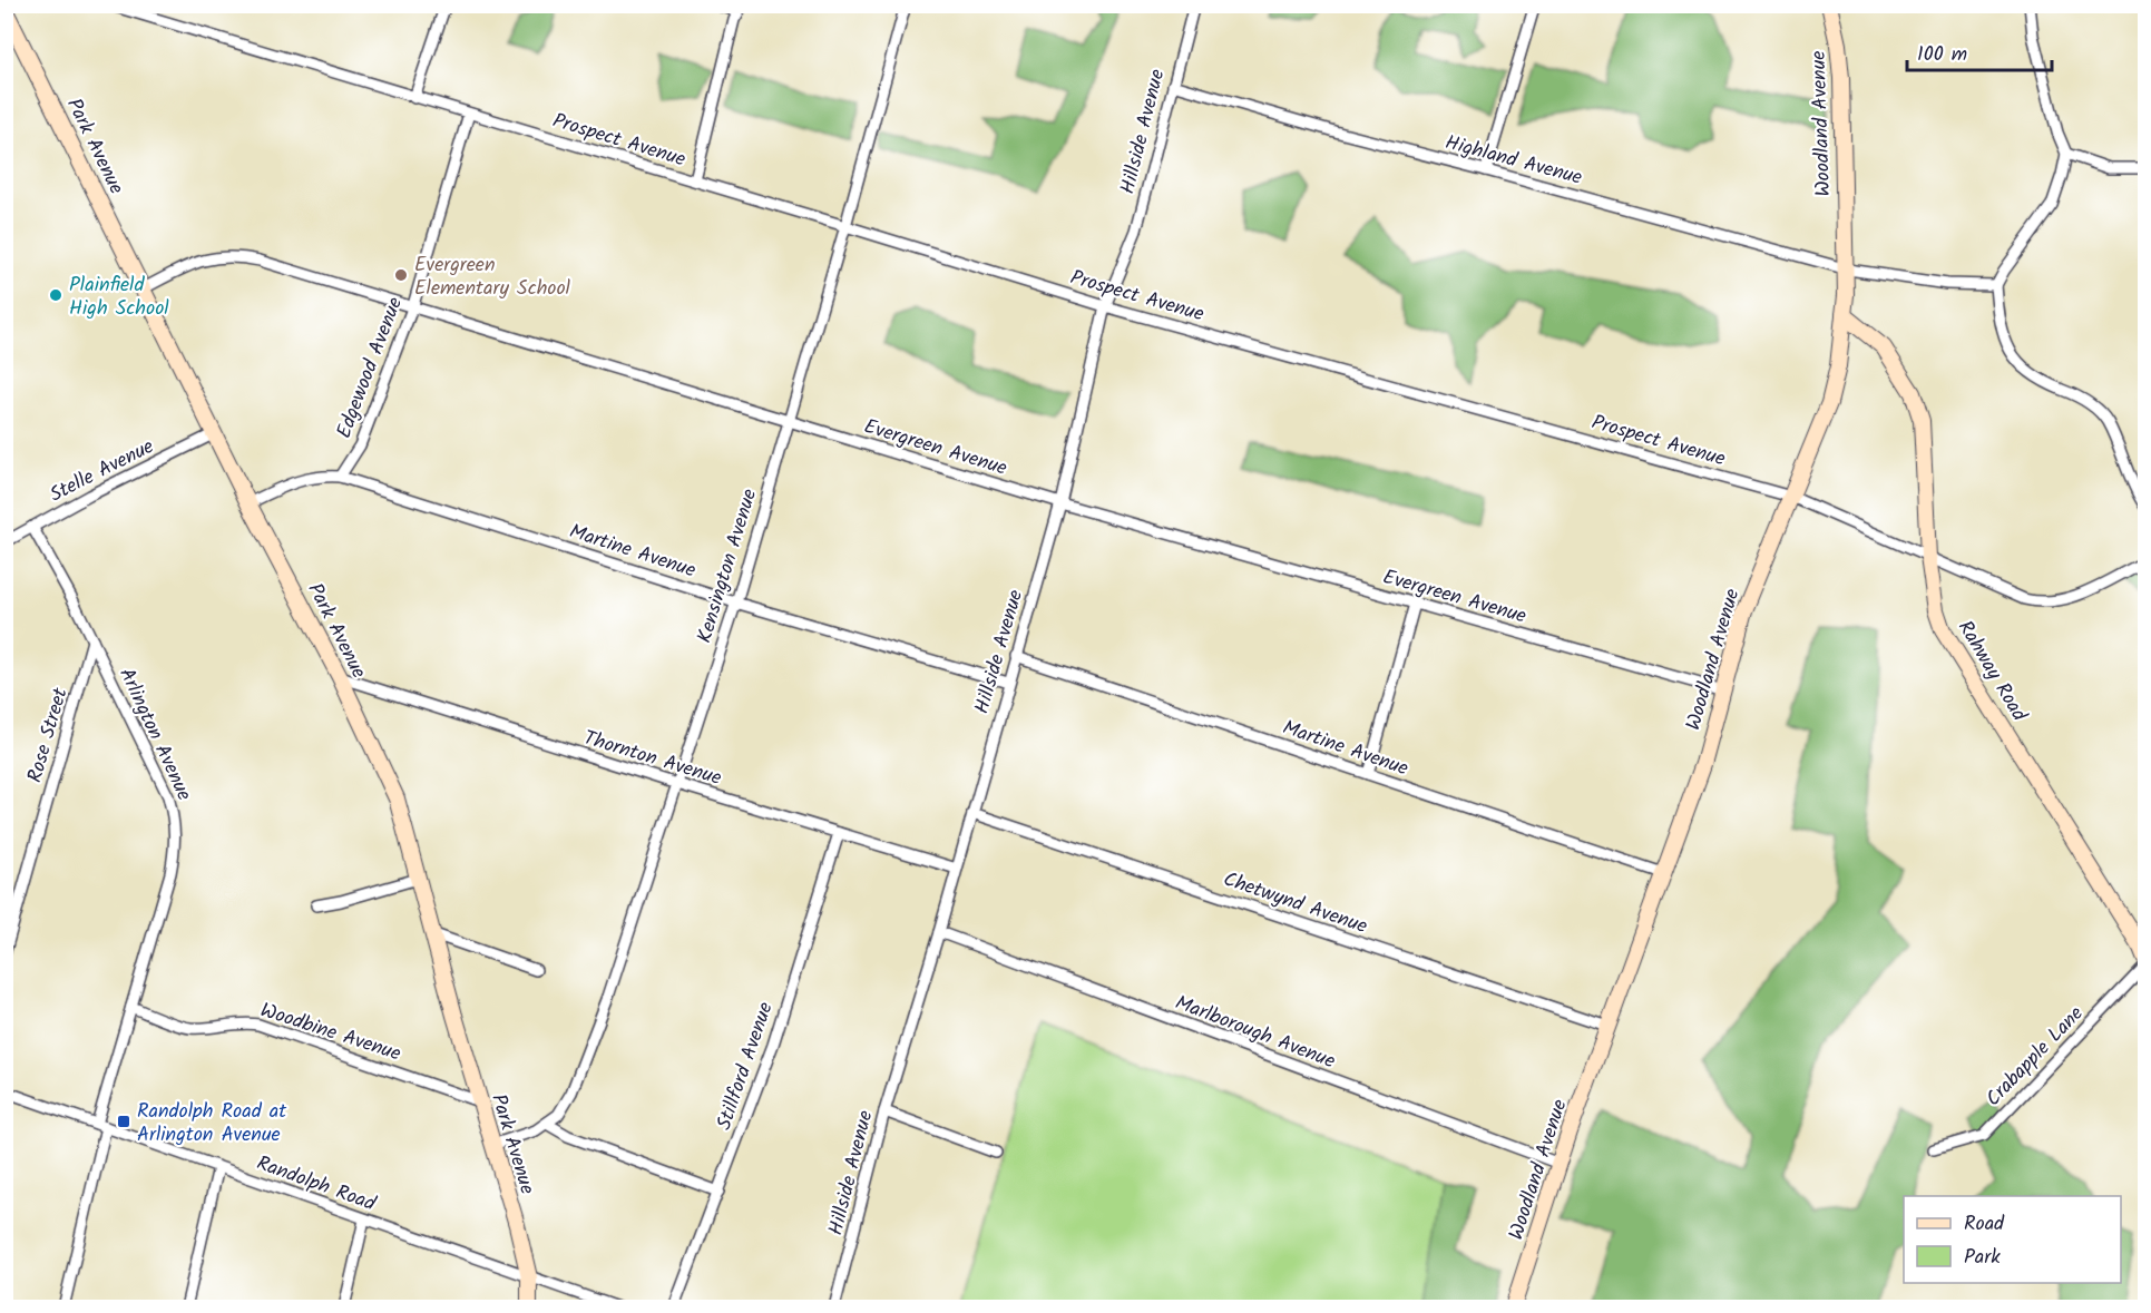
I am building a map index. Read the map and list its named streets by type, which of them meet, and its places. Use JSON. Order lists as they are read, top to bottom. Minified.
{"streets":{"street":["Woodland Avenue","Hillside Avenue","Prospect Avenue","Park Avenue","Highland Avenue","Edgewood Avenue","Evergreen Avenue","Stelle Avenue","Martine Avenue","Kensington Avenue","Rahway Road","Arlington Avenue","Rose Street","Thornton Avenue","Chetwynd Avenue","Woodbine Avenue","Marlborough Avenue","Crabapple Lane","Stillford Avenue","Randolph Road"]},"crossings":[["Woodland Avenue","Prospect Avenue"],["Woodland Avenue","Highland Avenue"],["Woodland Avenue","Evergreen Avenue"],["Woodland Avenue","Martine Avenue"],["Woodland Avenue","Rahway Road"],["Woodland Avenue","Chetwynd Avenue"],["Woodland Avenue","Marlborough Avenue"],["Hillside Avenue","Prospect Avenue"],["Hillside Avenue","Highland Avenue"],["Hillside Avenue","Evergreen Avenue"],["Hillside Avenue","Martine Avenue"],["Hillside Avenue","Thornton Avenue"],["Hillside Avenue","Chetwynd Avenue"],["Hillside Avenue","Marlborough Avenue"],["Prospect Avenue","Edgewood Avenue"],["Prospect Avenue","Kensington Avenue"],["Prospect Avenue","Rahway Road"],["Park Avenue","Evergreen Avenue"],["Park Avenue","Stelle Avenue"],["Park Avenue","Martine Avenue"],["Park Avenue","Thornton Avenue"],["Park Avenue","Woodbine Avenue"],["Park Avenue","Randolph Road"],["Edgewood Avenue","Evergreen Avenue"],["Edgewood Avenue","Martine Avenue"],["Evergreen Avenue","Kensington Avenue"],["Stelle Avenue","Arlington Avenue"],["Martine Avenue","Kensington Avenue"],["Kensington Avenue","Thornton Avenue"],["Arlington Avenue","Rose Street"],["Arlington Avenue","Woodbine Avenue"],["Arlington Avenue","Randolph Road"],["Thornton Avenue","Stillford Avenue"]],"places":{"other":["Evergreen Elementary School","Plainfield High School"],"transit":["Randolph Road at Arlington Avenue"]},"legend":["Road","Park"],"scale_bar":"100 m"}
